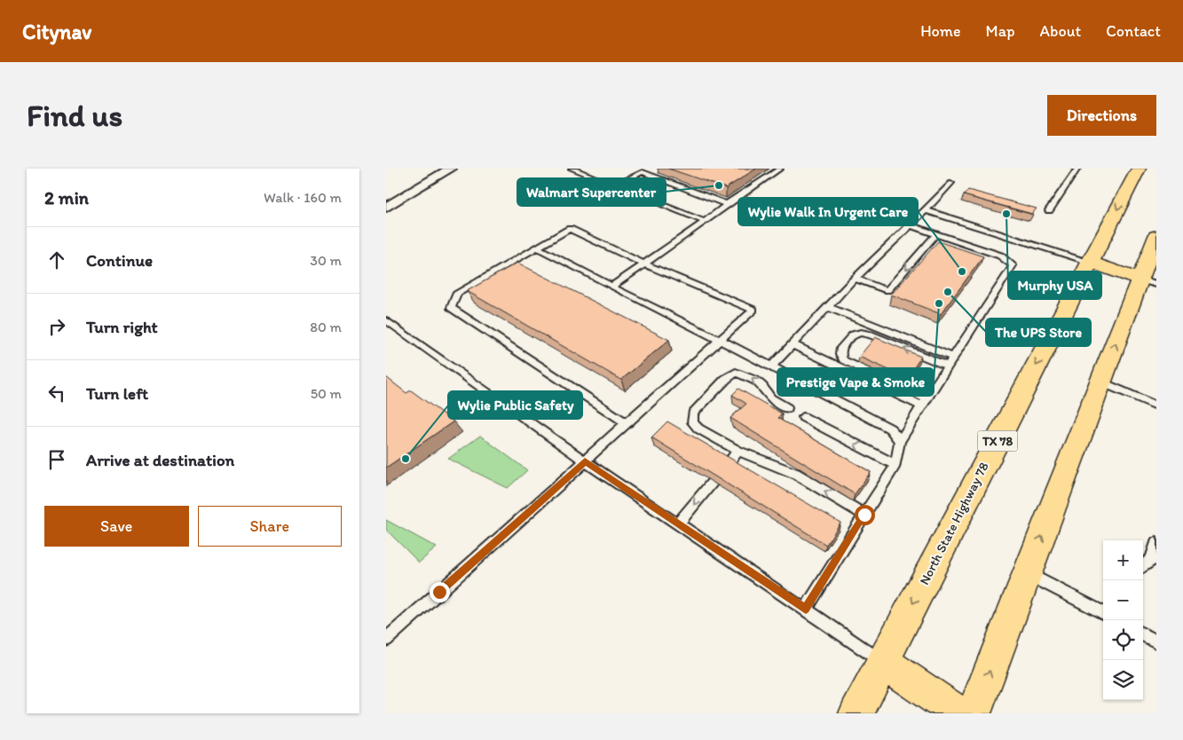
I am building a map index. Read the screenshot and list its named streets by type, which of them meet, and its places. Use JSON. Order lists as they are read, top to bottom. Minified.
{"streets":{"main road":["TX 78","North State Highway 78"]},"places":["Walmart Supercenter","Murphy USA","Wylie Walk In Urgent Care","The UPS Store","Prestige Vape & Smoke","Wylie Public Safety"],"page":{"header":"Citynav","nav":["Home","Map","About","Contact"],"buttons":["Directions",["Save","Share"]],"title":"Find us","heading":["2 min","Walk · 160 m"],"list":[["Continue","30 m"],["Turn right","80 m"],["Turn left","50 m"],"Arrive at destination"],"map_buttons":["+","−"]}}
